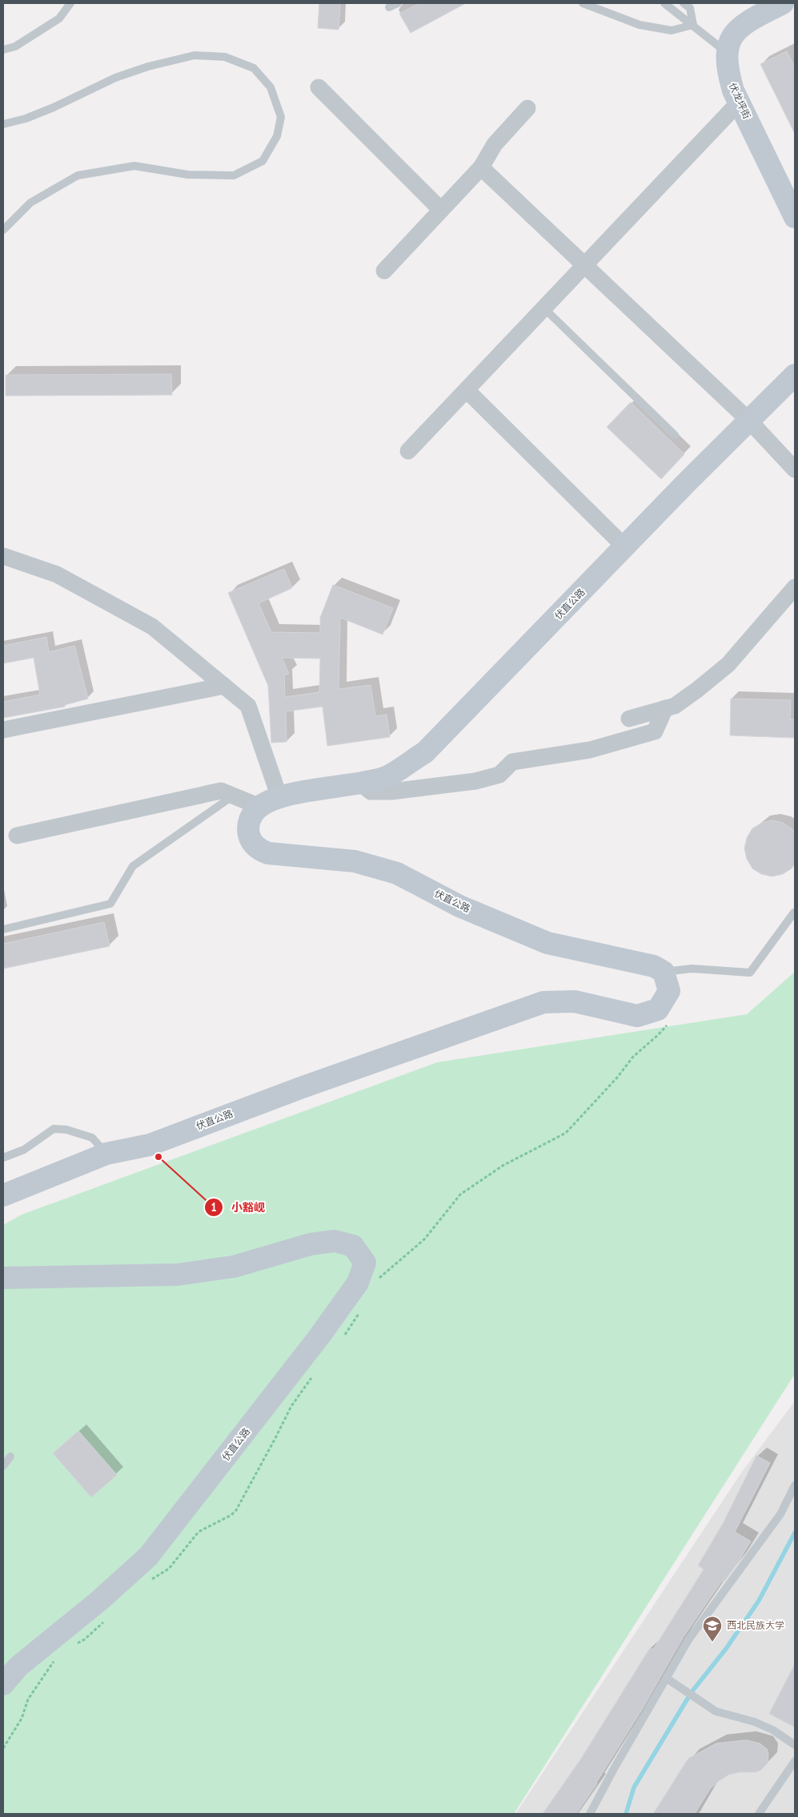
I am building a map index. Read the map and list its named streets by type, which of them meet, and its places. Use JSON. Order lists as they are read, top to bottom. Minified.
{"streets":{"main road":["伏龙坪街","伏直公路"]},"places":{"other":["小豁岘"],"school or university":["西北民族大学"]}}
